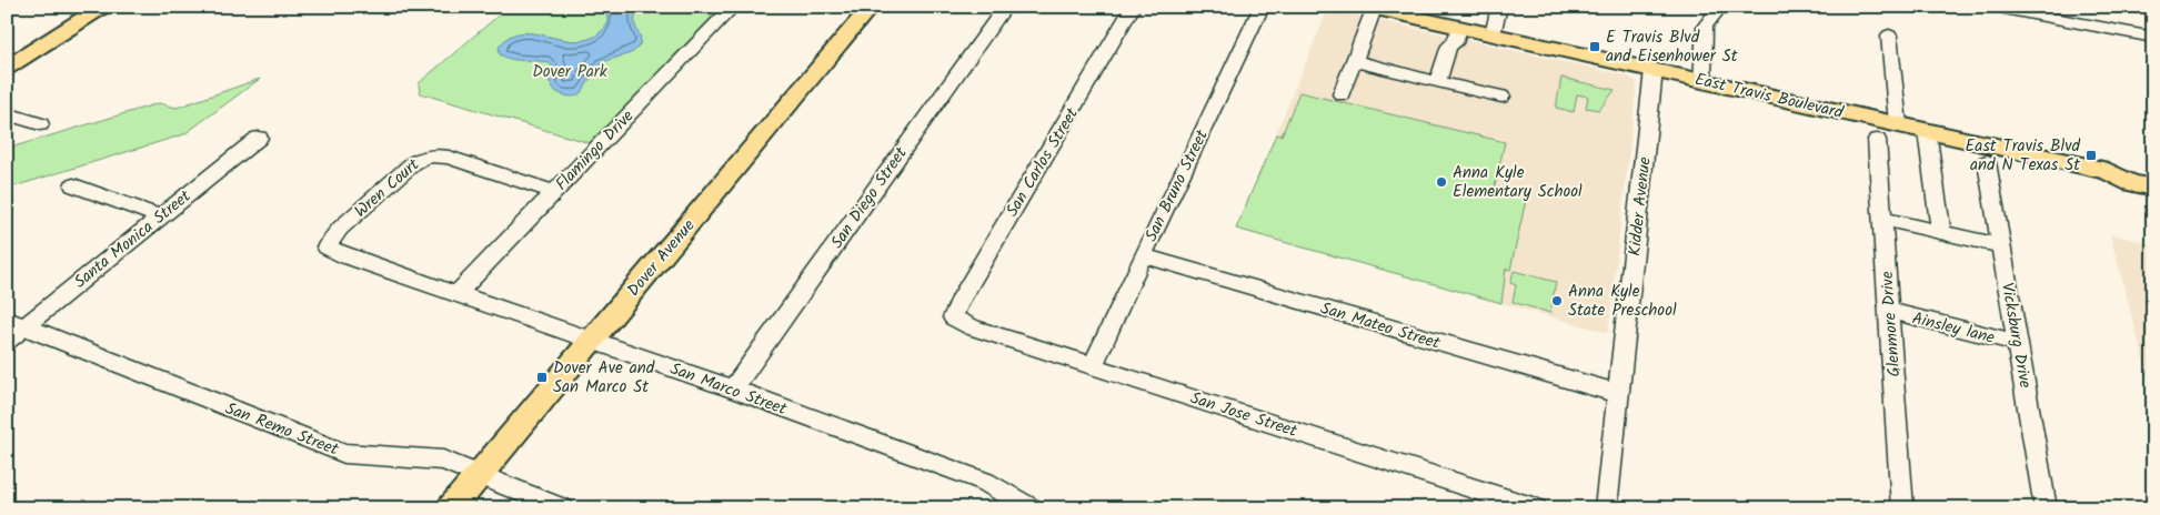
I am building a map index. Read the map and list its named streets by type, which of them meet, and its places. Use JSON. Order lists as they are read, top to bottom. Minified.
{"streets":{"main road":["East Travis Boulevard","Dover Avenue"],"street":["Flamingo Drive","San Carlos Street","San Bruno Street","Wren Court","San Diego Street","Kidder Avenue","Santa Monica Street","Glenmore Drive","San Mateo Street","Ainsley lane","Vicksburg Drive","San Marco Street","San Jose Street","San Remo Street"]},"crossings":[["East Travis Boulevard","Kidder Avenue"],["Flamingo Drive","Wren Court"],["Flamingo Drive","San Marco Street"],["San Carlos Street","San Jose Street"],["San Bruno Street","San Mateo Street"],["San Bruno Street","San Jose Street"],["Wren Court","San Marco Street"],["San Diego Street","San Marco Street"],["Kidder Avenue","San Mateo Street"],["Santa Monica Street","San Remo Street"],["Dover Avenue","San Marco Street"],["Dover Avenue","San Remo Street"],["Glenmore Drive","Ainsley lane"],["Ainsley lane","Vicksburg Drive"]],"parks":["Dover Park"],"places":{"transit":["E Travis Blvd and Eisenhower St","East Travis Blvd and N Texas St","Dover Ave and San Marco St"],"other":["Anna Kyle Elementary School","Anna Kyle State Preschool"]}}
